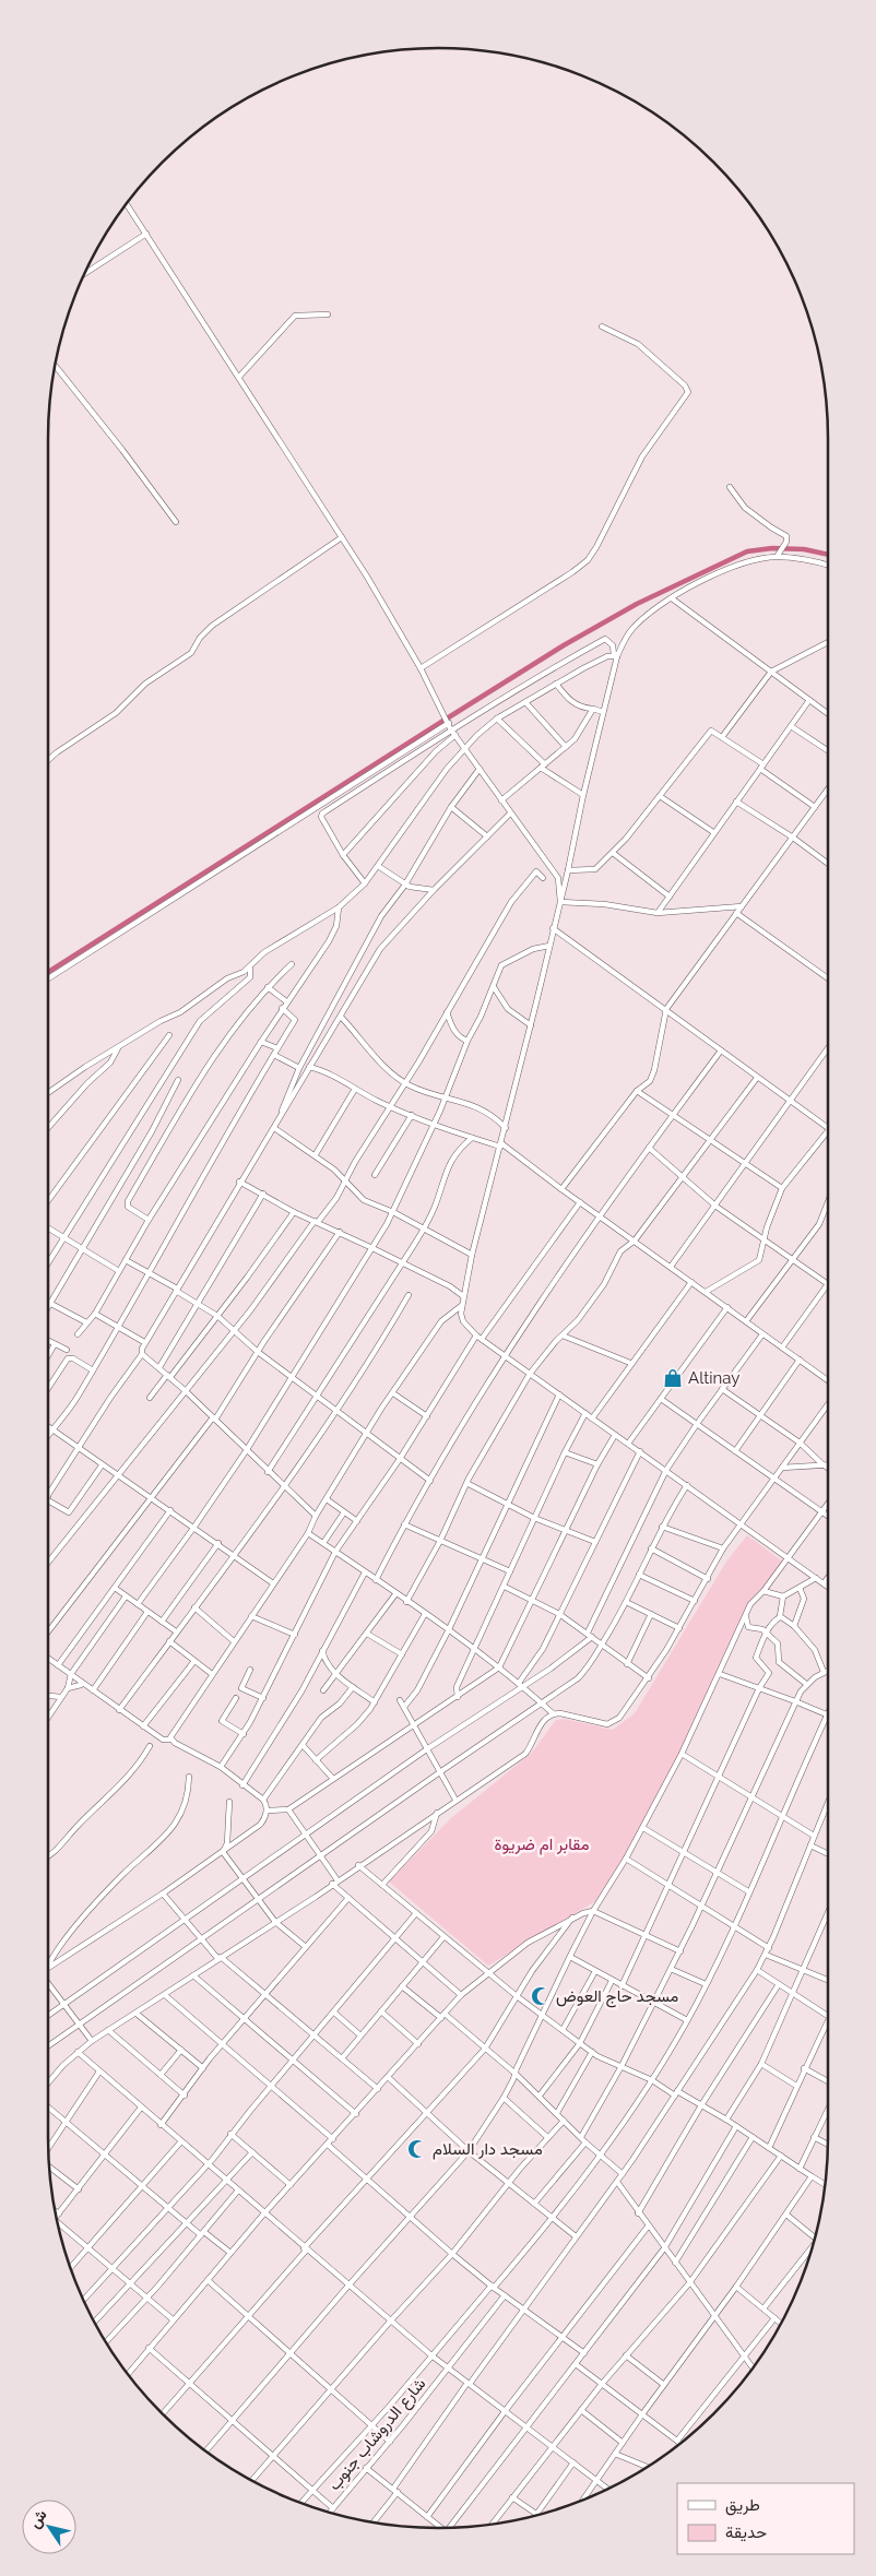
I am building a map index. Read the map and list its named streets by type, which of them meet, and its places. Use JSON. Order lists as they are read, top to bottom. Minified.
{"streets":{"street":["شارع الدروشاب جنوب"]},"parks":["مقابر ام ضريوة"],"places":{"shop":["Altinay"],"mosque":["مسجد حاج العوض","مسجد دار السلام"]},"legend":["طريق","حديقة"],"north":"top left"}
